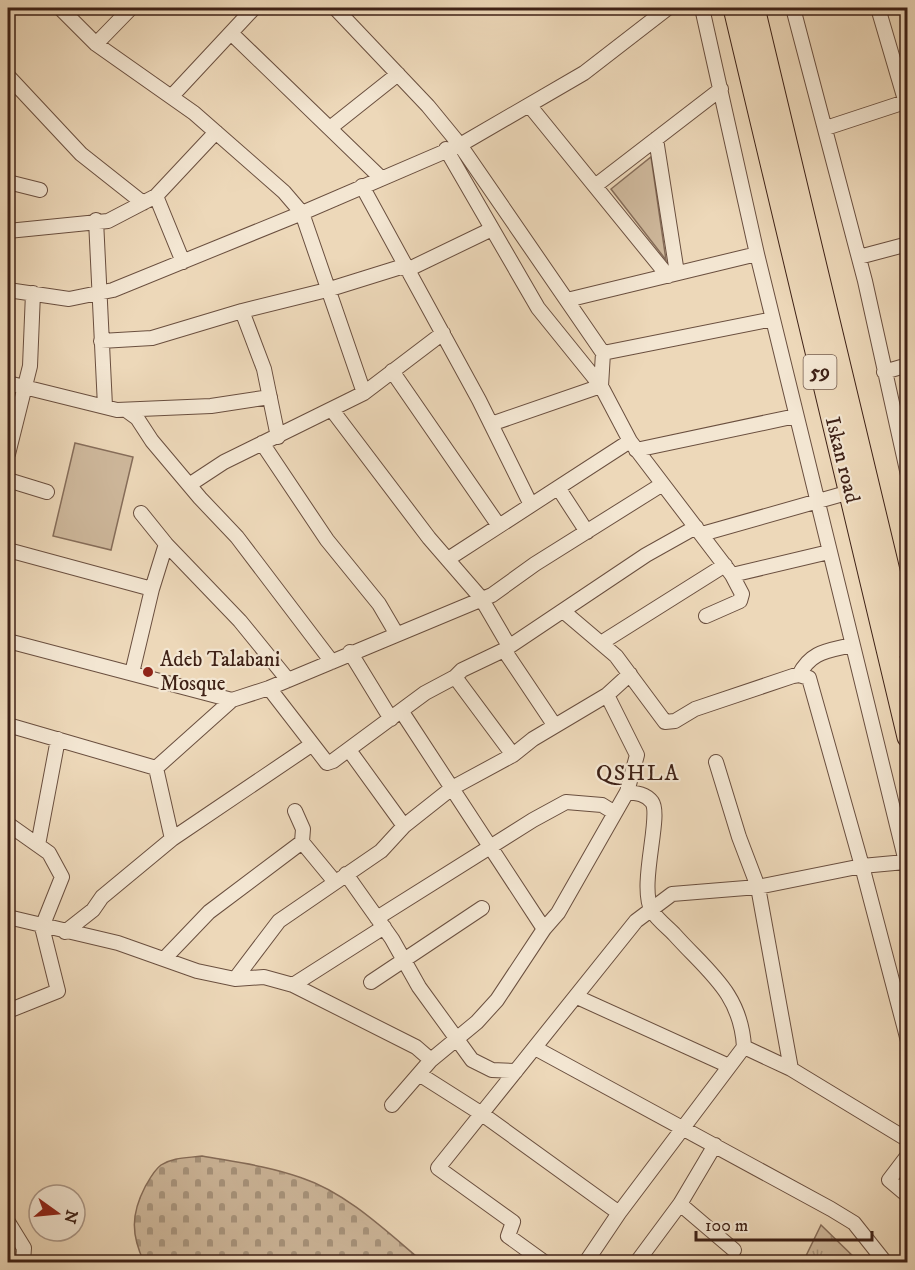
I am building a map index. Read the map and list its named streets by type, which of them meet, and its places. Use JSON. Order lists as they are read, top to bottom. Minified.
{"streets":{"main road":["59","Iskan road"]},"districts":["QSHLA"],"places":["Adeb Talabani Mosque"],"scale_bar":"100 m","north":"right"}
